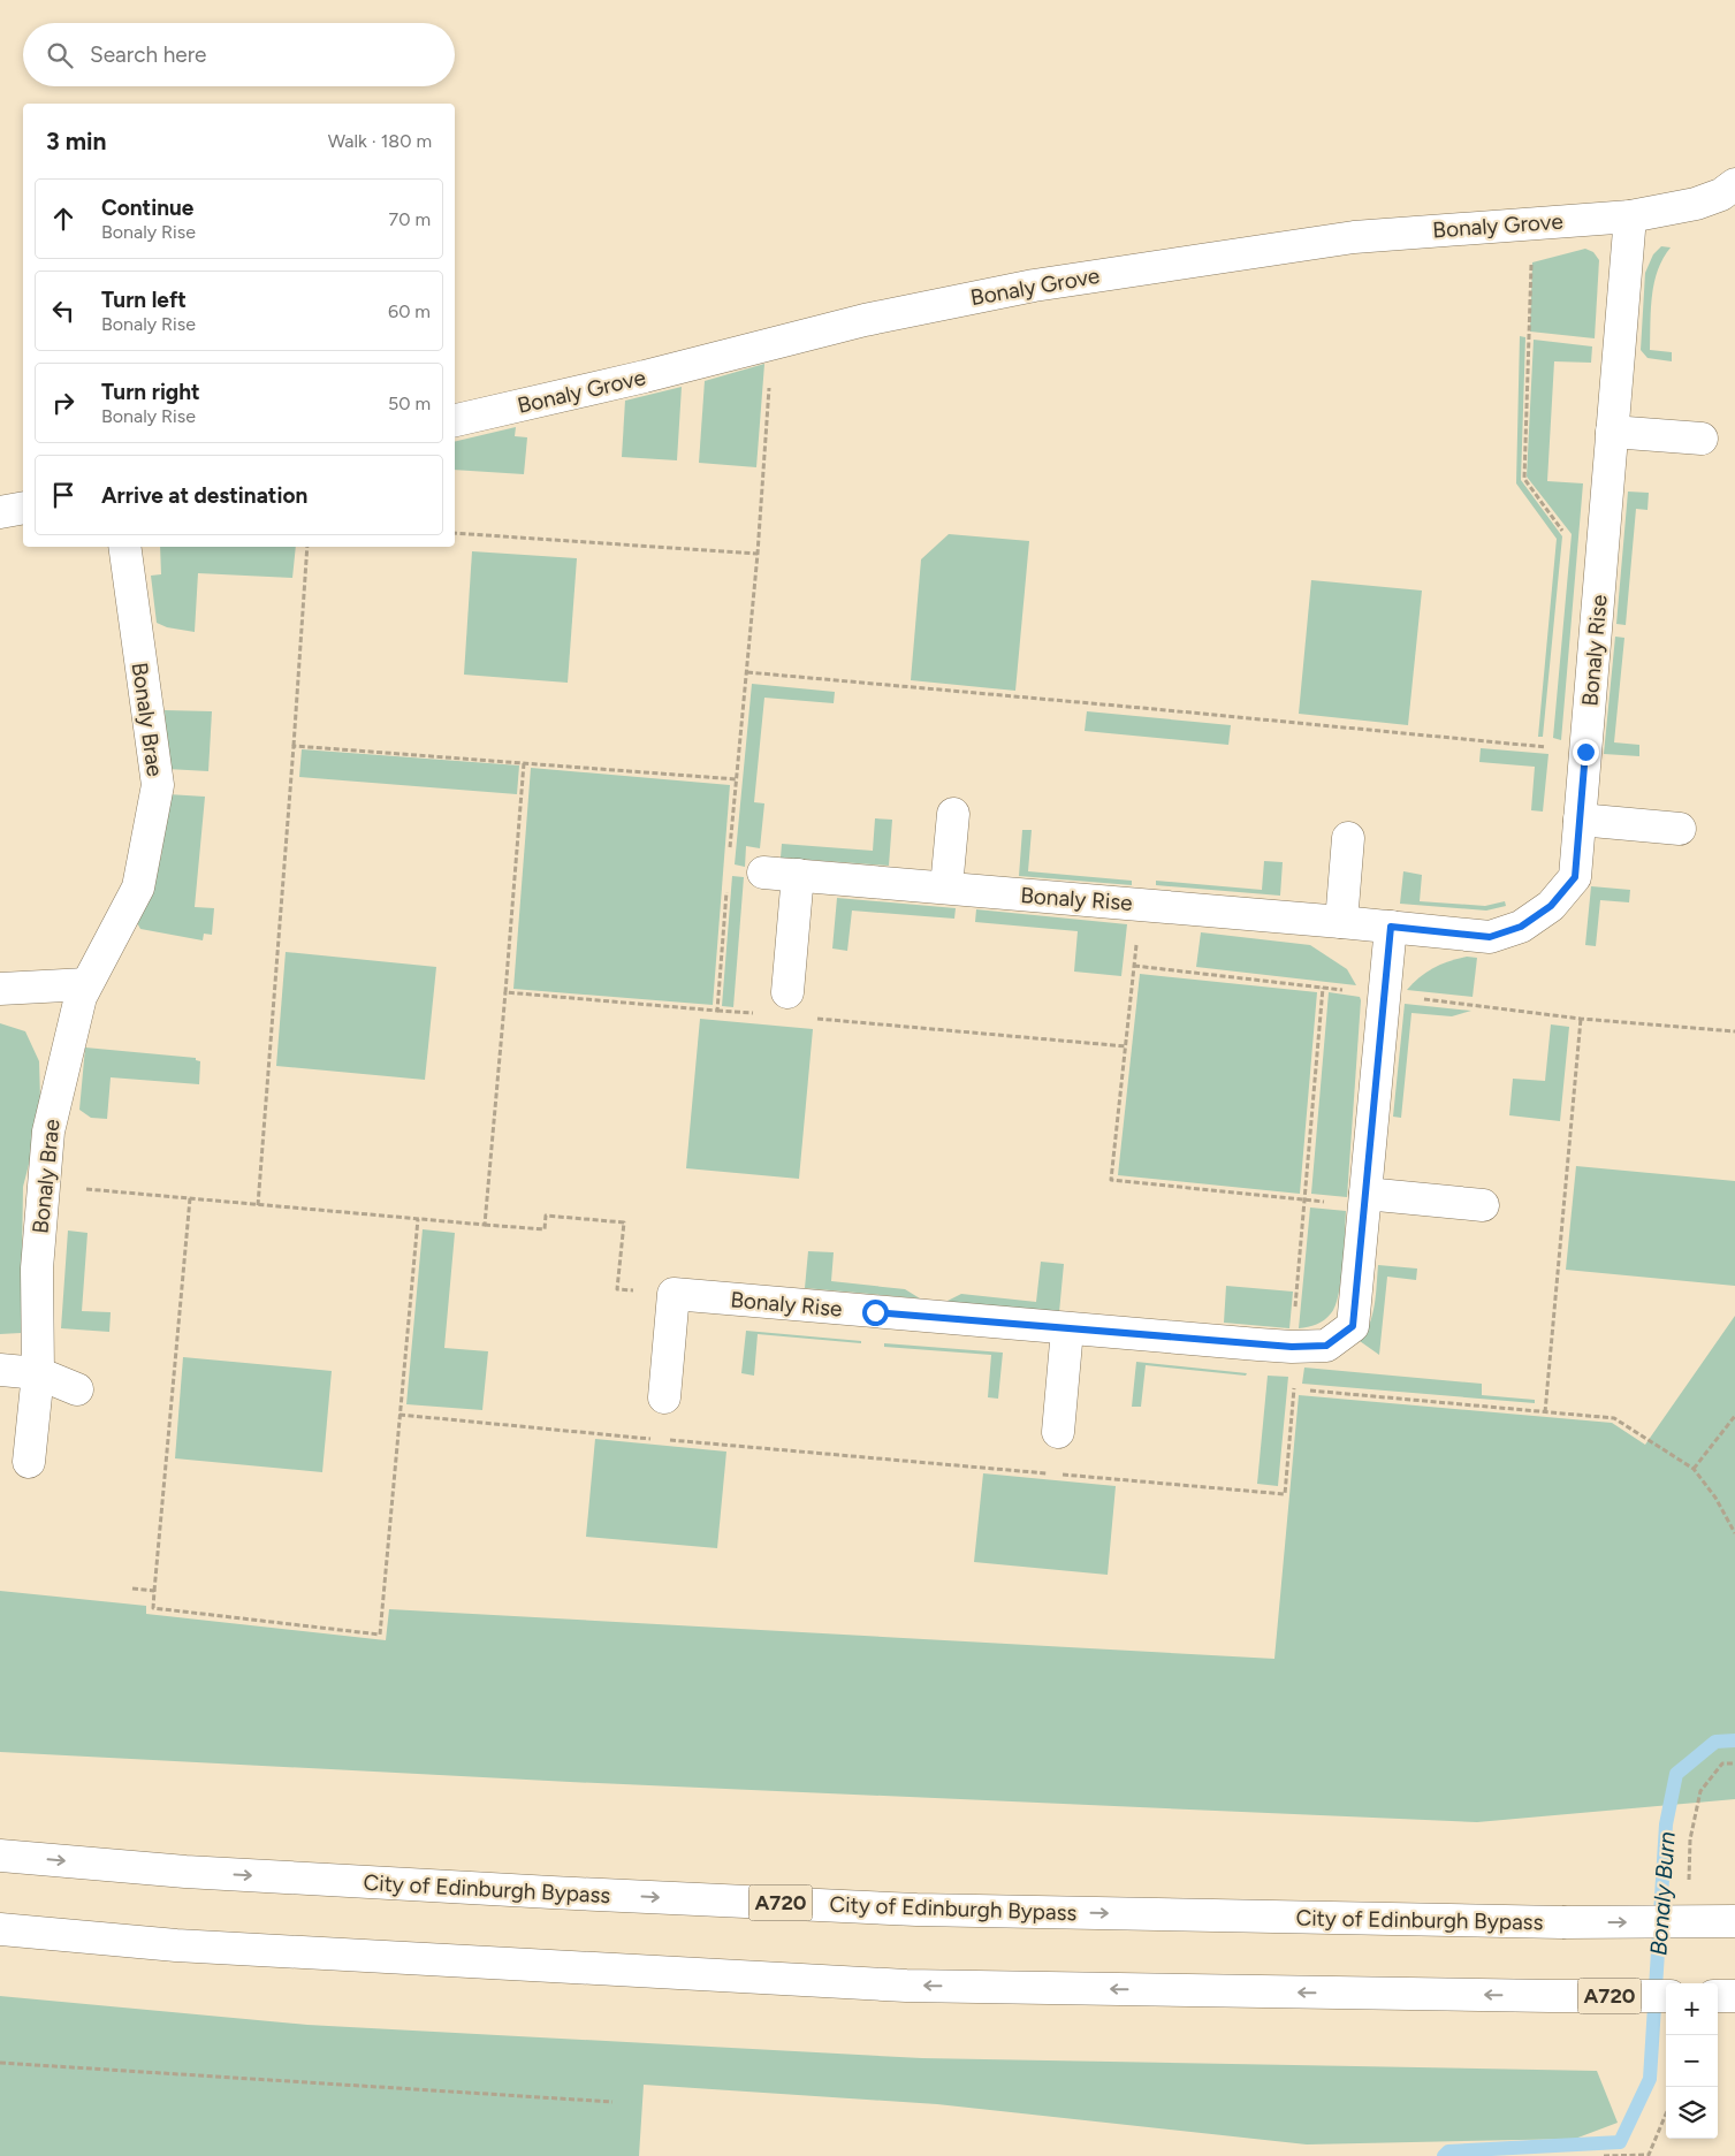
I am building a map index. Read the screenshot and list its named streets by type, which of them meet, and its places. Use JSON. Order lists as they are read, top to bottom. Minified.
{"streets":{"main road":["Bonaly Grove","Bonaly Rise","Bonaly Brae","City of Edinburgh Bypass","A720"]},"crossings":[["Bonaly Grove","Bonaly Rise"]],"water":["Bonaly Burn"],"page":{"search":"Search here","heading":["3 min","Walk · 180 m"],"list":[["Continue","Bonaly Rise","70 m"],["Turn left","Bonaly Rise","60 m"],["Turn right","Bonaly Rise","50 m"],"Arrive at destination"],"map_buttons":["+","−"]}}
